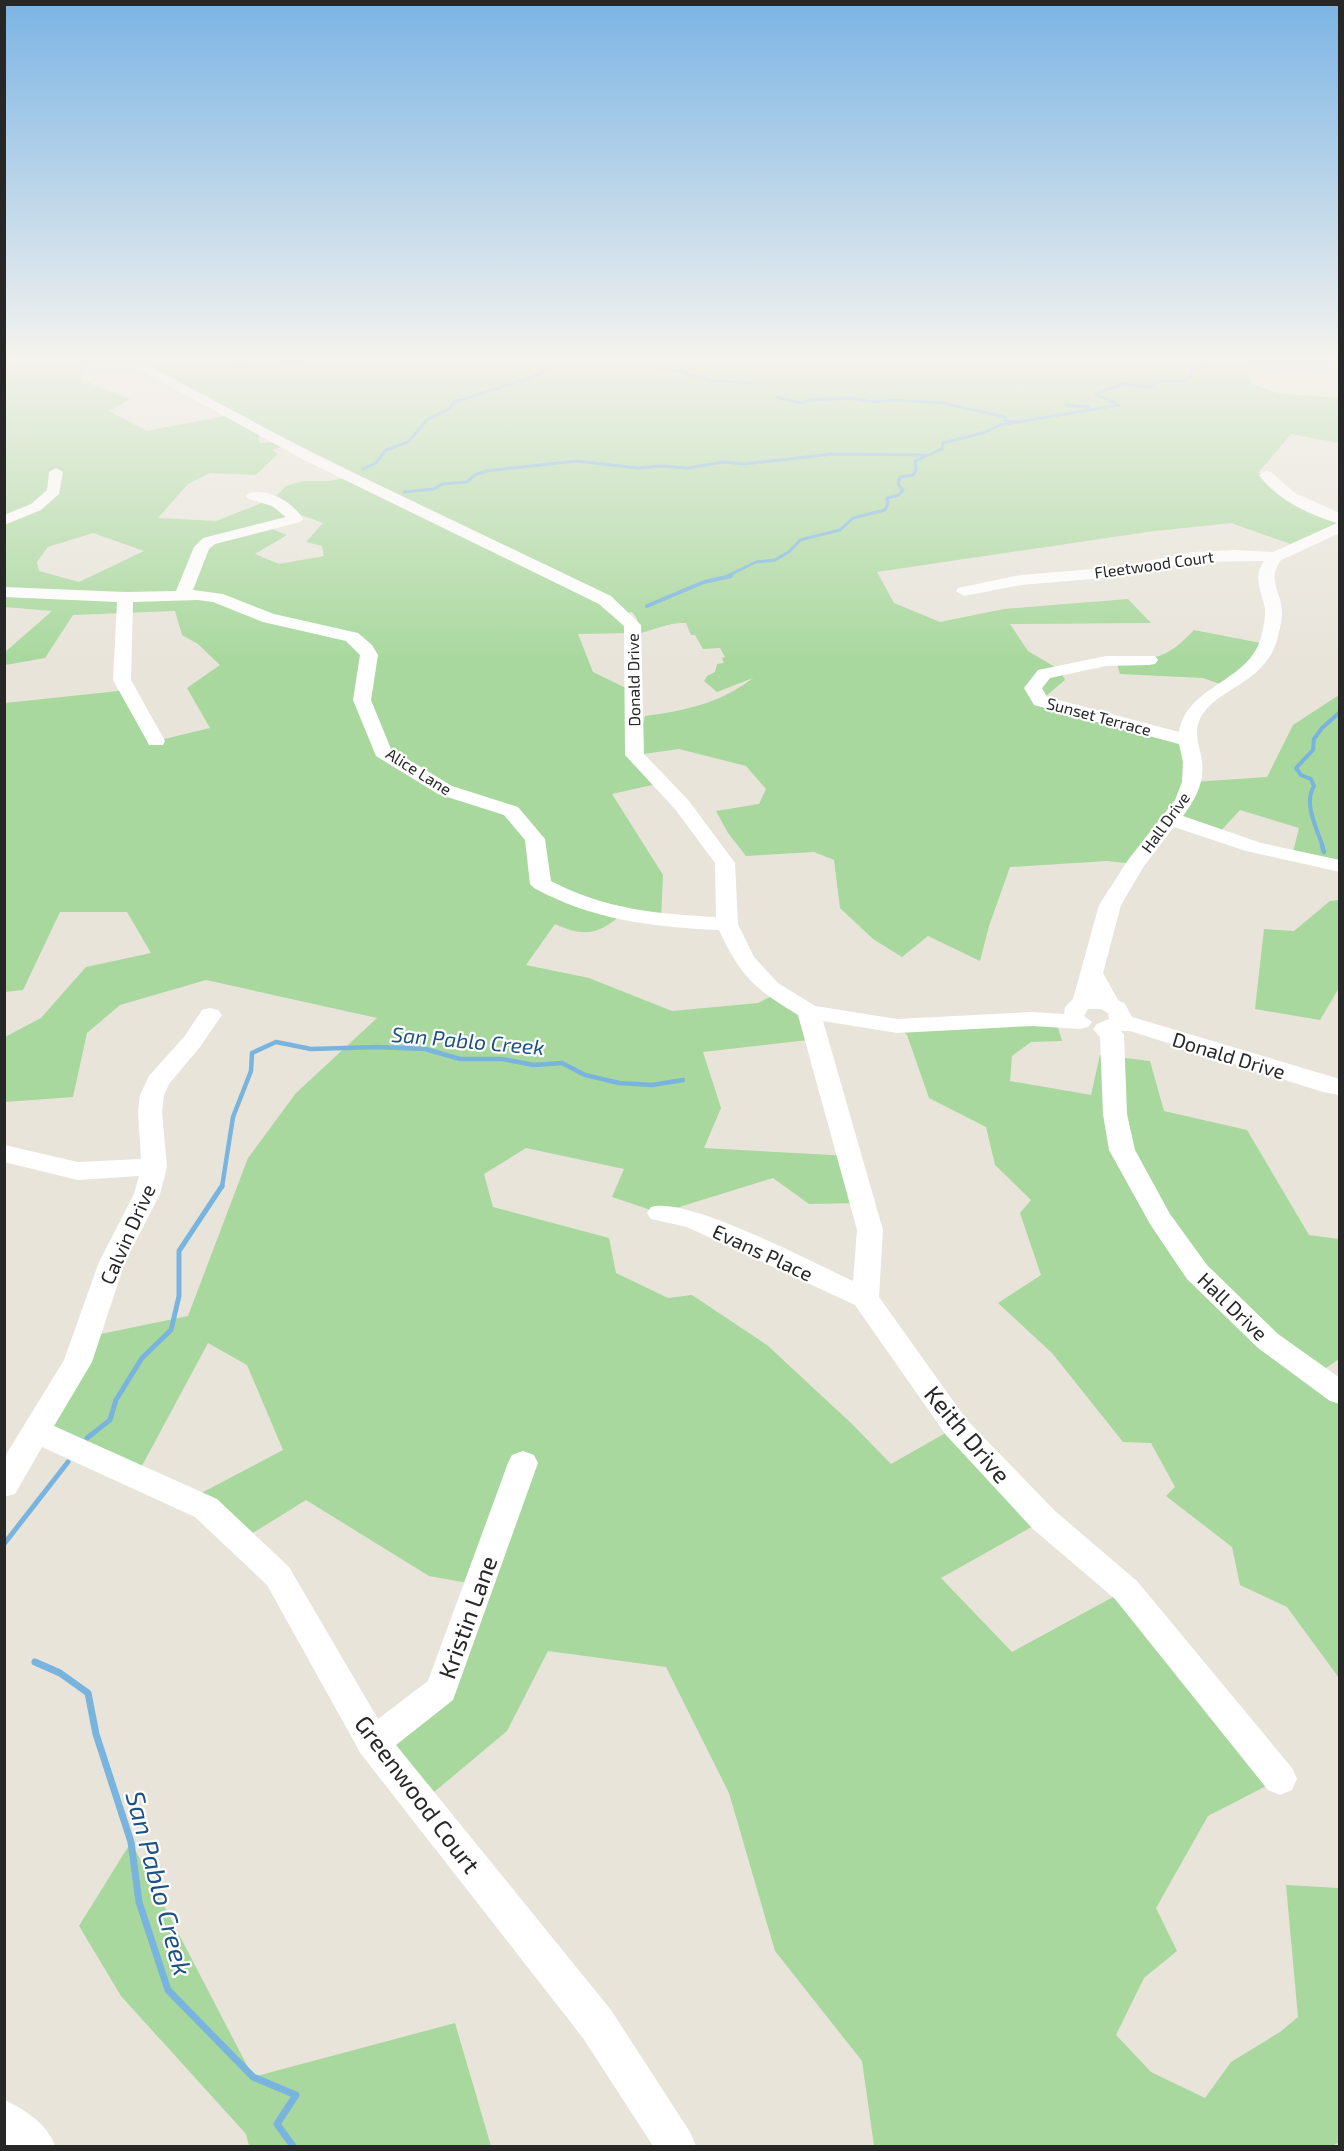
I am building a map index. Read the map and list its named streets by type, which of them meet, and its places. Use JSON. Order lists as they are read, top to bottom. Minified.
{"streets":{"street":["Fleetwood Court","Donald Drive","Sunset Terrace","Alice Lane","Hall Drive","Calvin Drive","Evans Place","Keith Drive","Kristin Lane","Greenwood Court"]},"crossings":[["Fleetwood Court","Hall Drive"],["Donald Drive","Alice Lane"],["Donald Drive","Hall Drive"],["Sunset Terrace","Hall Drive"],["Calvin Drive","Greenwood Court"],["Evans Place","Keith Drive"],["Kristin Lane","Greenwood Court"]],"water":["San Pablo Creek"]}
